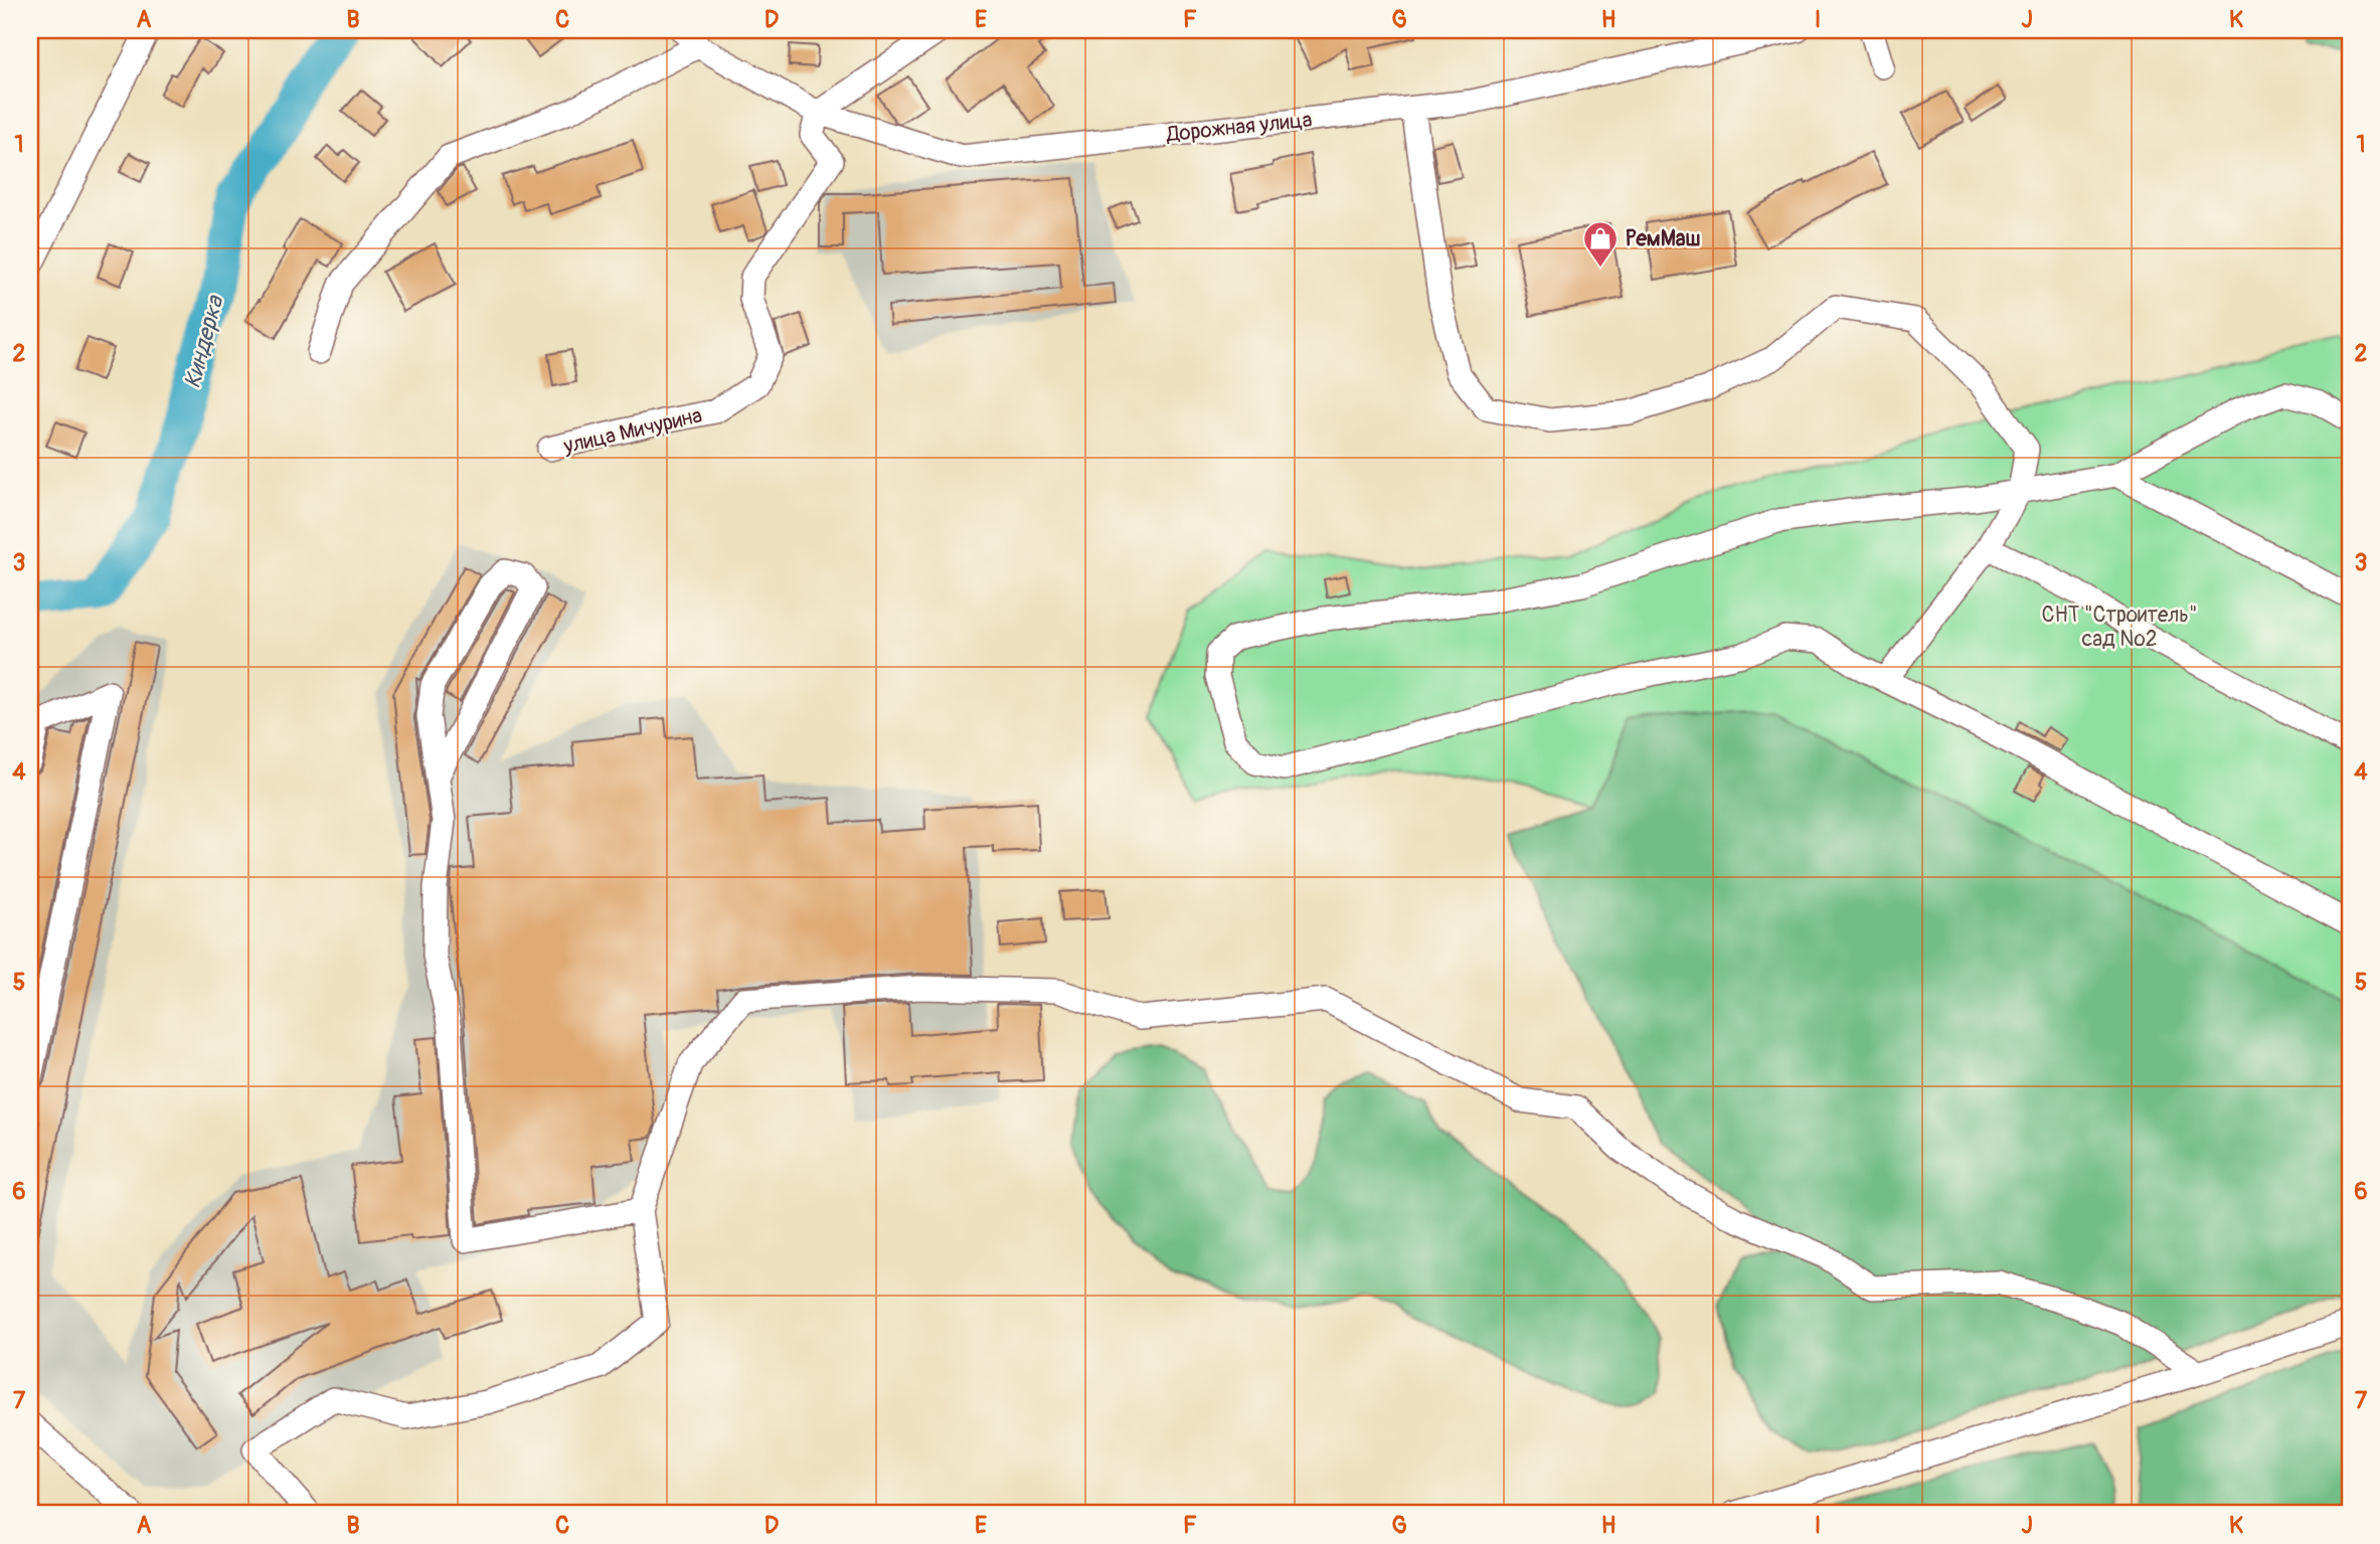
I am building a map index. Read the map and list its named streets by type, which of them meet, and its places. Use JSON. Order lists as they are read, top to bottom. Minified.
{"streets":{"street":["Дорожная улица","улица Мичурина"]},"crossings":[["Дорожная улица","улица Мичурина"]],"water":["Киндерка"],"parks":["СНТ \"Строитель\" сад №2"],"places":{"shop":["РемМаш"]},"grid":{"columns":["A","B","C","D","E","F","G","H","I","J","K"],"rows":["1","2","3","4","5","6","7"]}}
